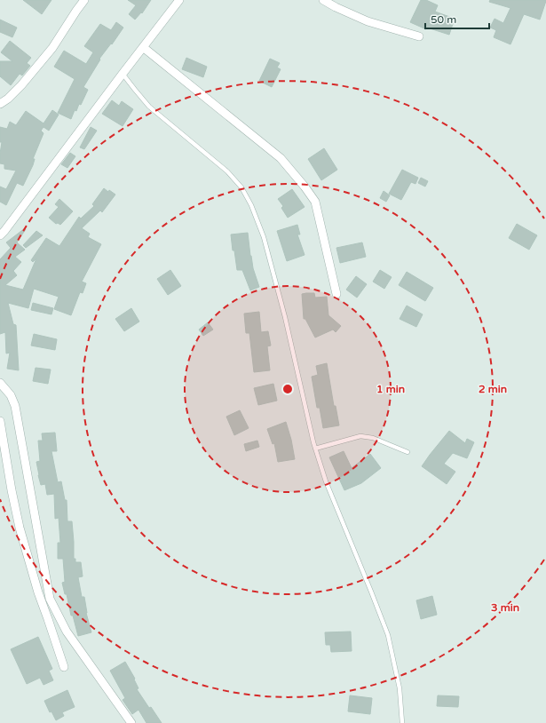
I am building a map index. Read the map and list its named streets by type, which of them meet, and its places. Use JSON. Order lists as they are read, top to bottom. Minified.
{"scale_bar":"50 m","rings":["1 min","2 min","3 min"]}
